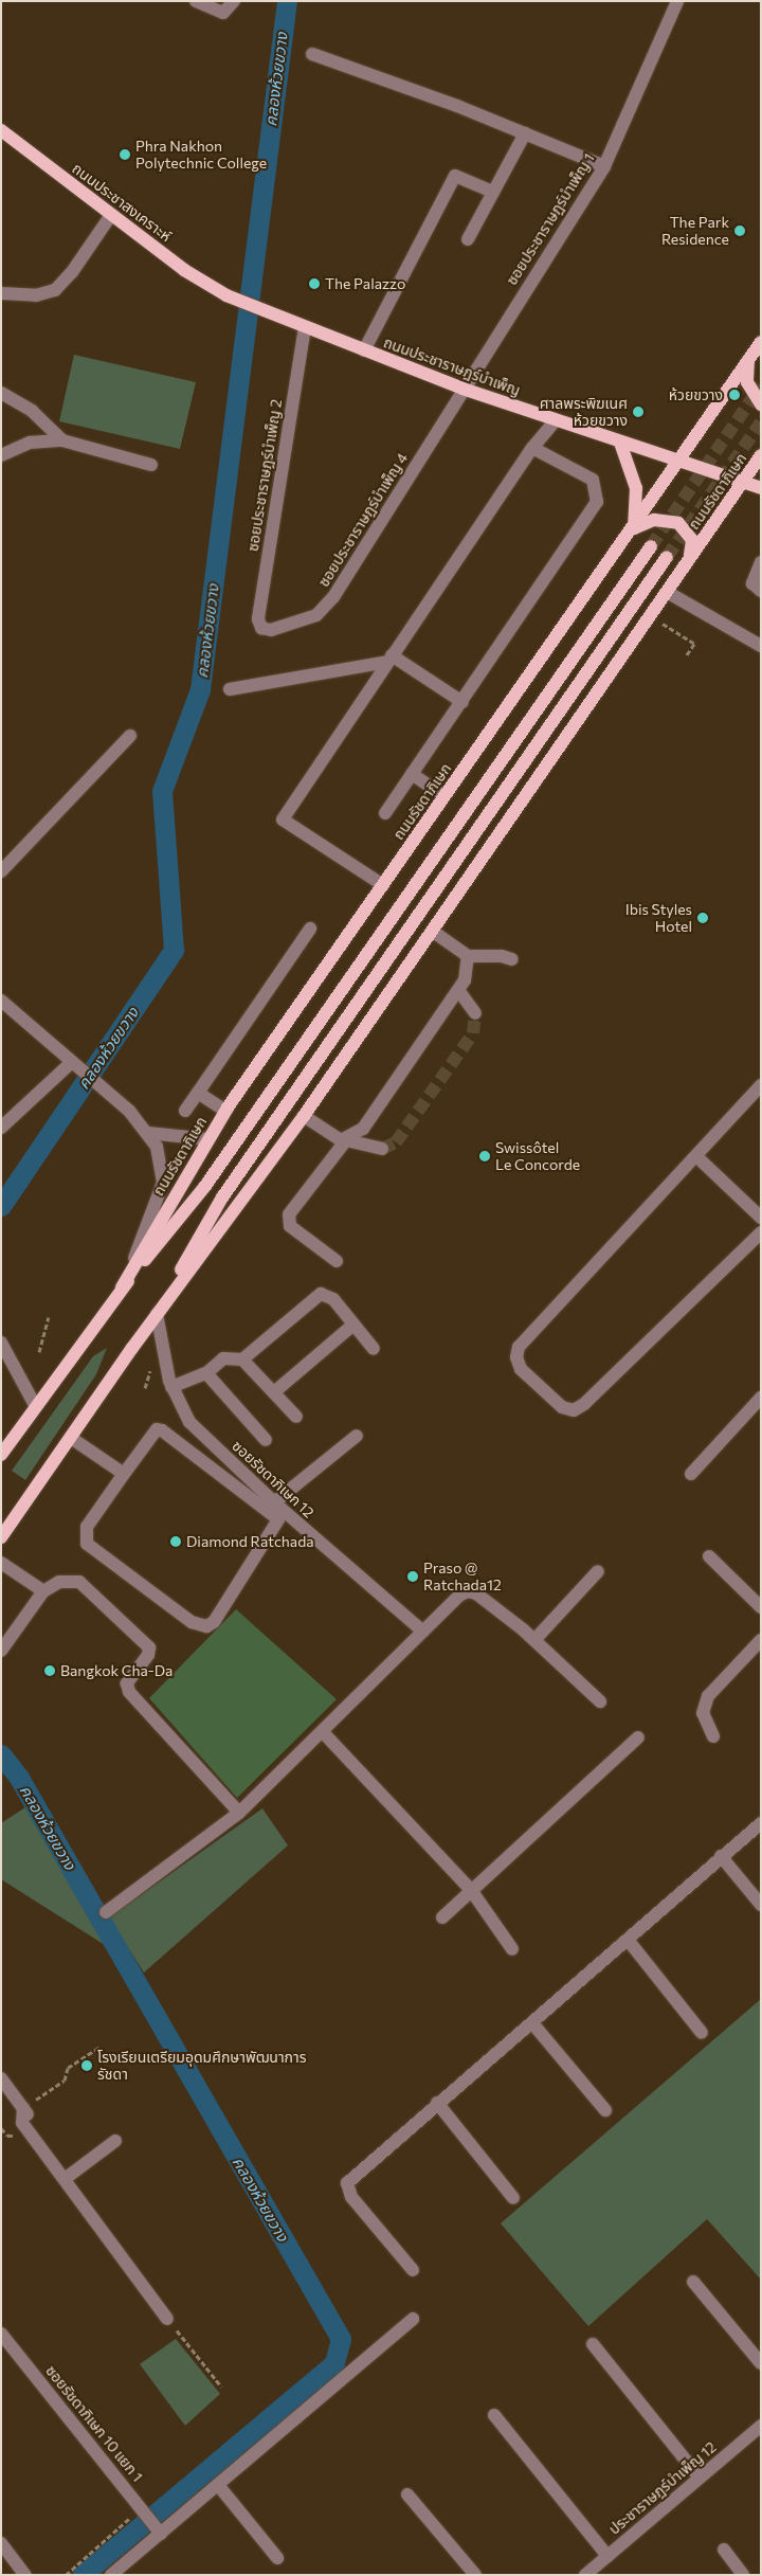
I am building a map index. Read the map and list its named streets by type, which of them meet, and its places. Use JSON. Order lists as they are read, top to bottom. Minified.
{"streets":{"main road":["ถนนประชาสงเคราะห์","ถนนประชาราษฎร์บำเพ็ญ","ถนนรัชดาภิเษก"],"street":["ซอยประชาราษฎร์บำเพ็ญ 1","ซอยประชาราษฎร์บำเพ็ญ 2","ซอยประชาราษฎร์บำเพ็ญ 4","ซอยรัชดาภิเษก 12","ซอยรัชดาภิเษก 10 แยก 1","ประชาราษฎร์บำเพ็ญ 12"]},"crossings":[["ถนนประชาสงเคราะห์","ถนนประชาราษฎร์บำเพ็ญ"],["ซอยประชาราษฎร์บำเพ็ญ 1","ถนนประชาราษฎร์บำเพ็ญ"],["ซอยประชาราษฎร์บำเพ็ญ 1","ซอยประชาราษฎร์บำเพ็ญ 4"],["ถนนประชาราษฎร์บำเพ็ญ","ซอยประชาราษฎร์บำเพ็ญ 2"],["ถนนประชาราษฎร์บำเพ็ญ","ถนนรัชดาภิเษก"],["ถนนประชาราษฎร์บำเพ็ญ","ซอยประชาราษฎร์บำเพ็ญ 4"],["ซอยประชาราษฎร์บำเพ็ญ 2","ซอยประชาราษฎร์บำเพ็ญ 4"],["ถนนรัชดาภิเษก","ซอยรัชดาภิเษก 12"]],"water":["คลองห้วยขวาง"],"places":["Phra Nakhon Polytechnic College","The Park Residence","The Palazzo","ห้วยขวาง","ศาลพระพิฆเนศ ห้วยขวาง","Ibis Styles Hotel","Swissôtel Le Concorde","Diamond Ratchada","Praso @ Ratchada12","Bangkok Cha-Da","โรงเรียนเตรียมอุดมศึกษาพัฒนาการ รัชดา"]}
